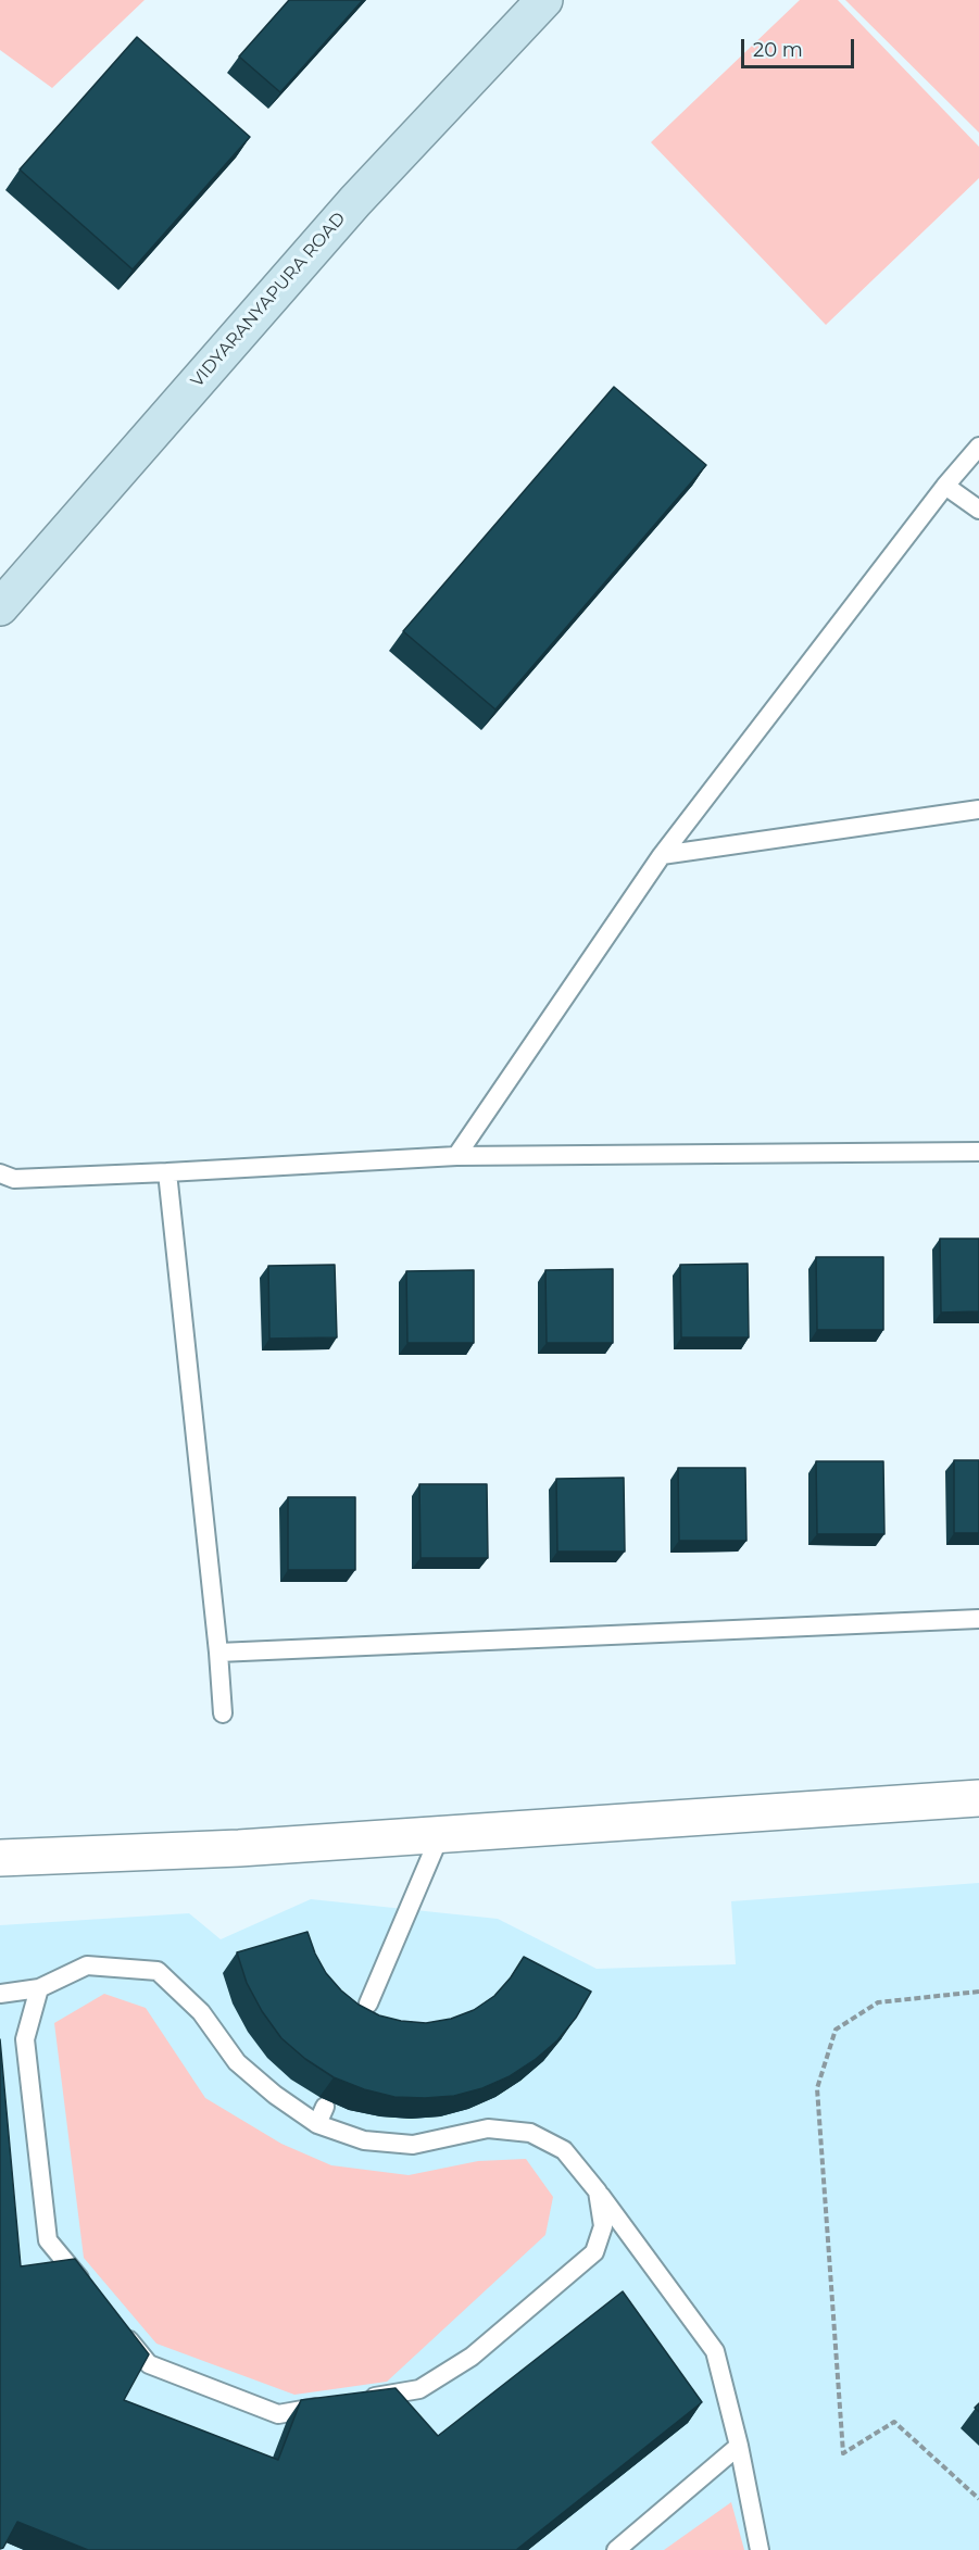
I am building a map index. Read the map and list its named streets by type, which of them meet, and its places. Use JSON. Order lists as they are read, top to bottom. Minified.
{"streets":{"main road":["VIDYARANYAPURA ROAD"]},"scale_bar":"20 m"}
